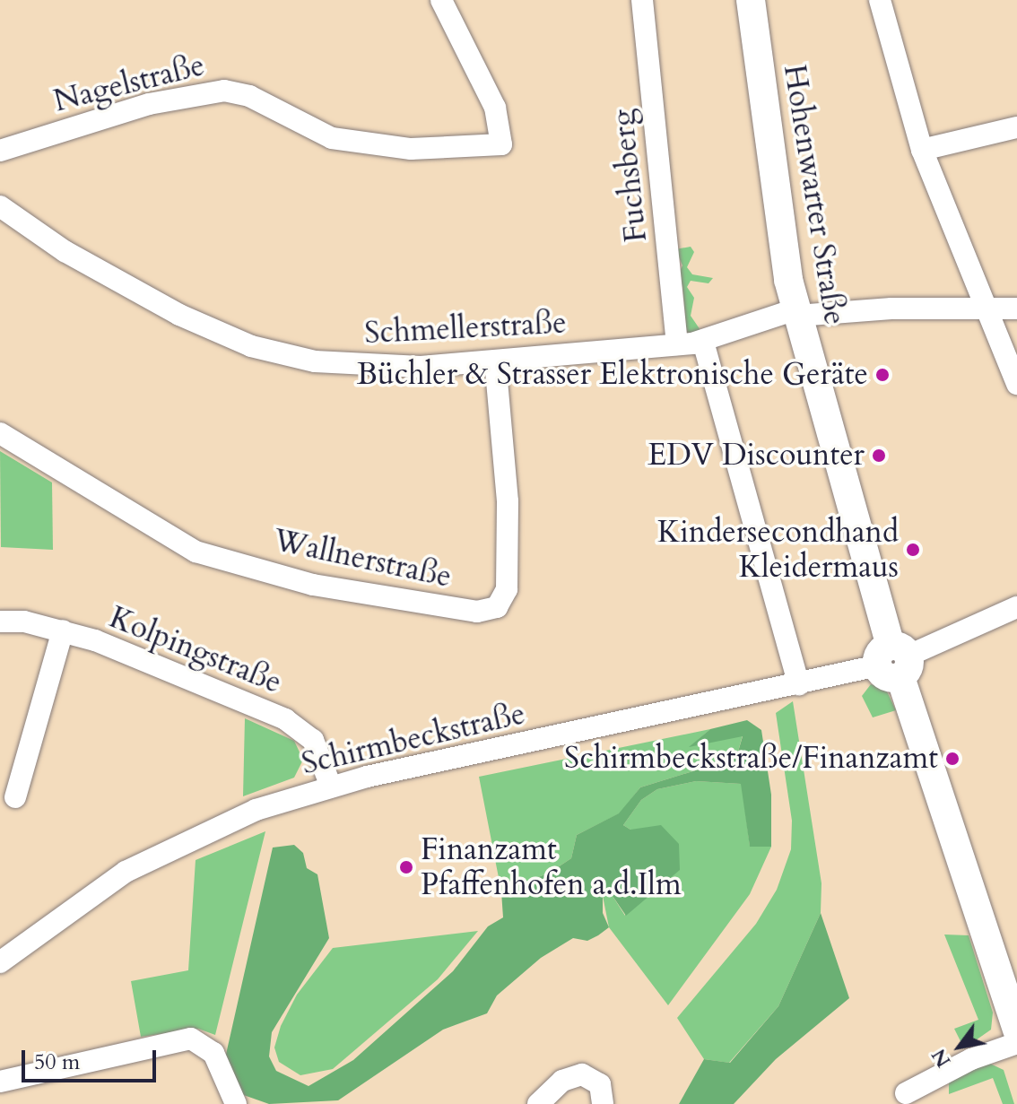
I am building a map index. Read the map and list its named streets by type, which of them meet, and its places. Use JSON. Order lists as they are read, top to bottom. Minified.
{"streets":{"street":["Nagelstraße","Fuchsberg","Hohenwarter Straße","Schmellerstraße","Wallnerstraße","Kolpingstraße","Schirmbeckstraße"]},"crossings":[["Fuchsberg","Schmellerstraße"],["Hohenwarter Straße","Schmellerstraße"],["Hohenwarter Straße","Schirmbeckstraße"],["Schmellerstraße","Wallnerstraße"],["Kolpingstraße","Schirmbeckstraße"]],"places":["Büchler & Strasser Elektronische Geräte","EDV Discounter","Kindersecondhand Kleidermaus","Schirmbeckstraße/Finanzamt","Finanzamt Pfaffenhofen a.d.Ilm"],"scale_bar":"50 m","north":"bottom left"}
